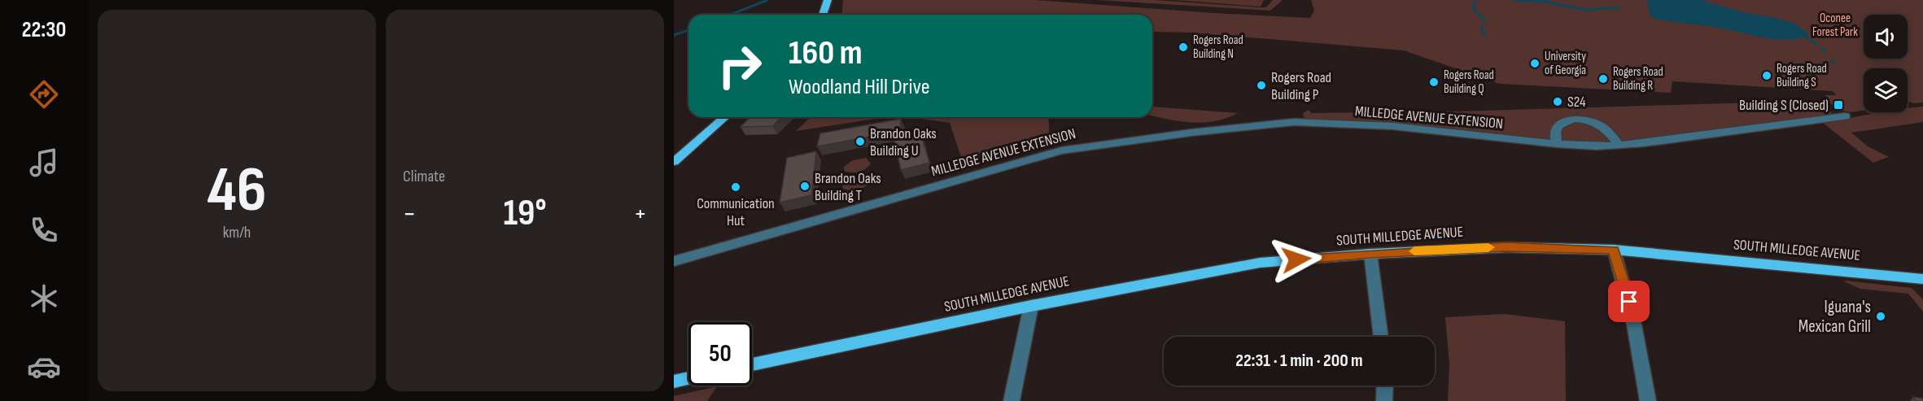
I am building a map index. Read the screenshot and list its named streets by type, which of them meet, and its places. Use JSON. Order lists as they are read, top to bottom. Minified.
{"streets":{"main road":["SOUTH MILLEDGE AVENUE"],"street":["MILLEDGE AVENUE EXTENSION"]},"parks":["Oconee Forest Park"],"places":{"other":["Rogers Road Building N","University of Georgia","Rogers Road Building S","Rogers Road Building R","Rogers Road Building Q","Rogers Road Building P","S24","Brandon Oaks Building U","Brandon Oaks Building T","Communication Hut","Iguana's Mexican Grill"],"transit":["Building S (Closed)"]},"page":{"tabs":"22:30","tile":[["46","km/h"],"Climate"],"turn":["160 m","Woodland Hill Drive"],"heat":["−","19°","+"],"limit":"50","trip":"22:31 · 1 min · 200 m"}}
